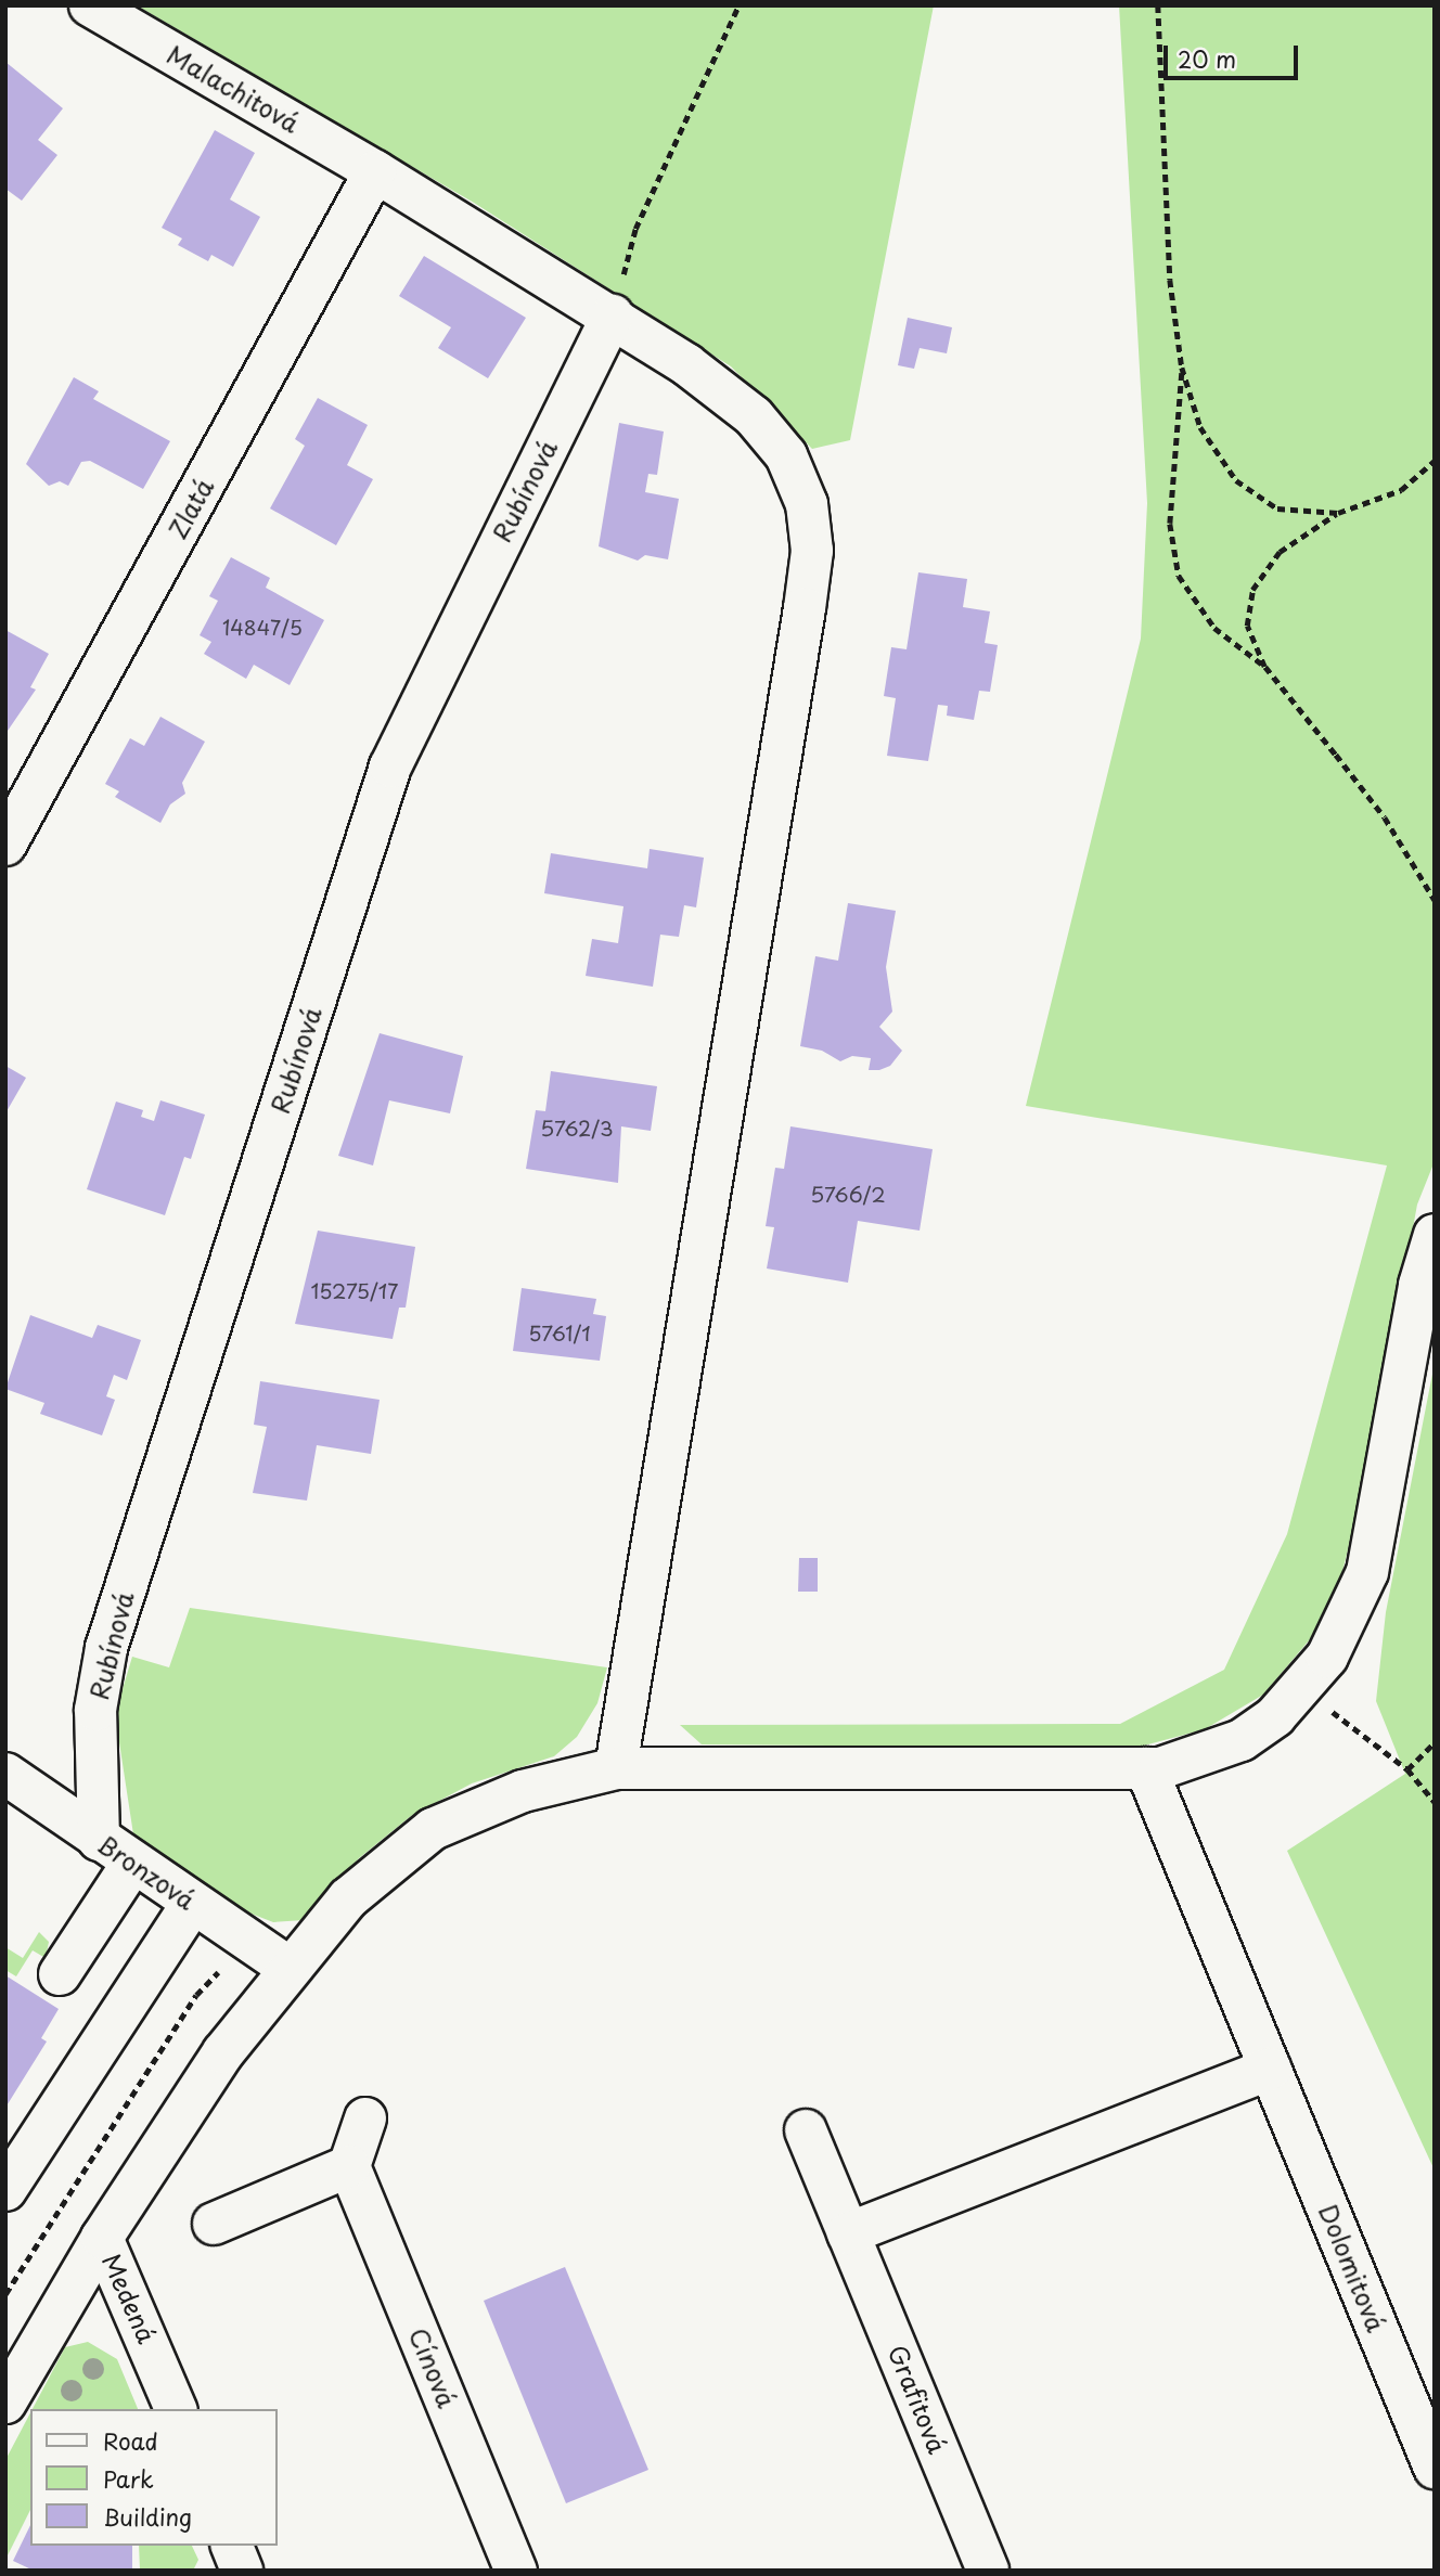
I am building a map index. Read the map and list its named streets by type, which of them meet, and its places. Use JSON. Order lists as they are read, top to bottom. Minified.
{"streets":{"street":["Malachitová","Rubínová","Zlatá","Bronzová","Dolomitová","Medená","Cínová","Grafitová"]},"crossings":[["Malachitová","Zlatá"],["Rubínová","Bronzová"]],"house_numbers":["14847/5","5762/3","5766/2","15275/17","5761/1"],"legend":["Road","Park","Building"],"scale_bar":"20 m"}
